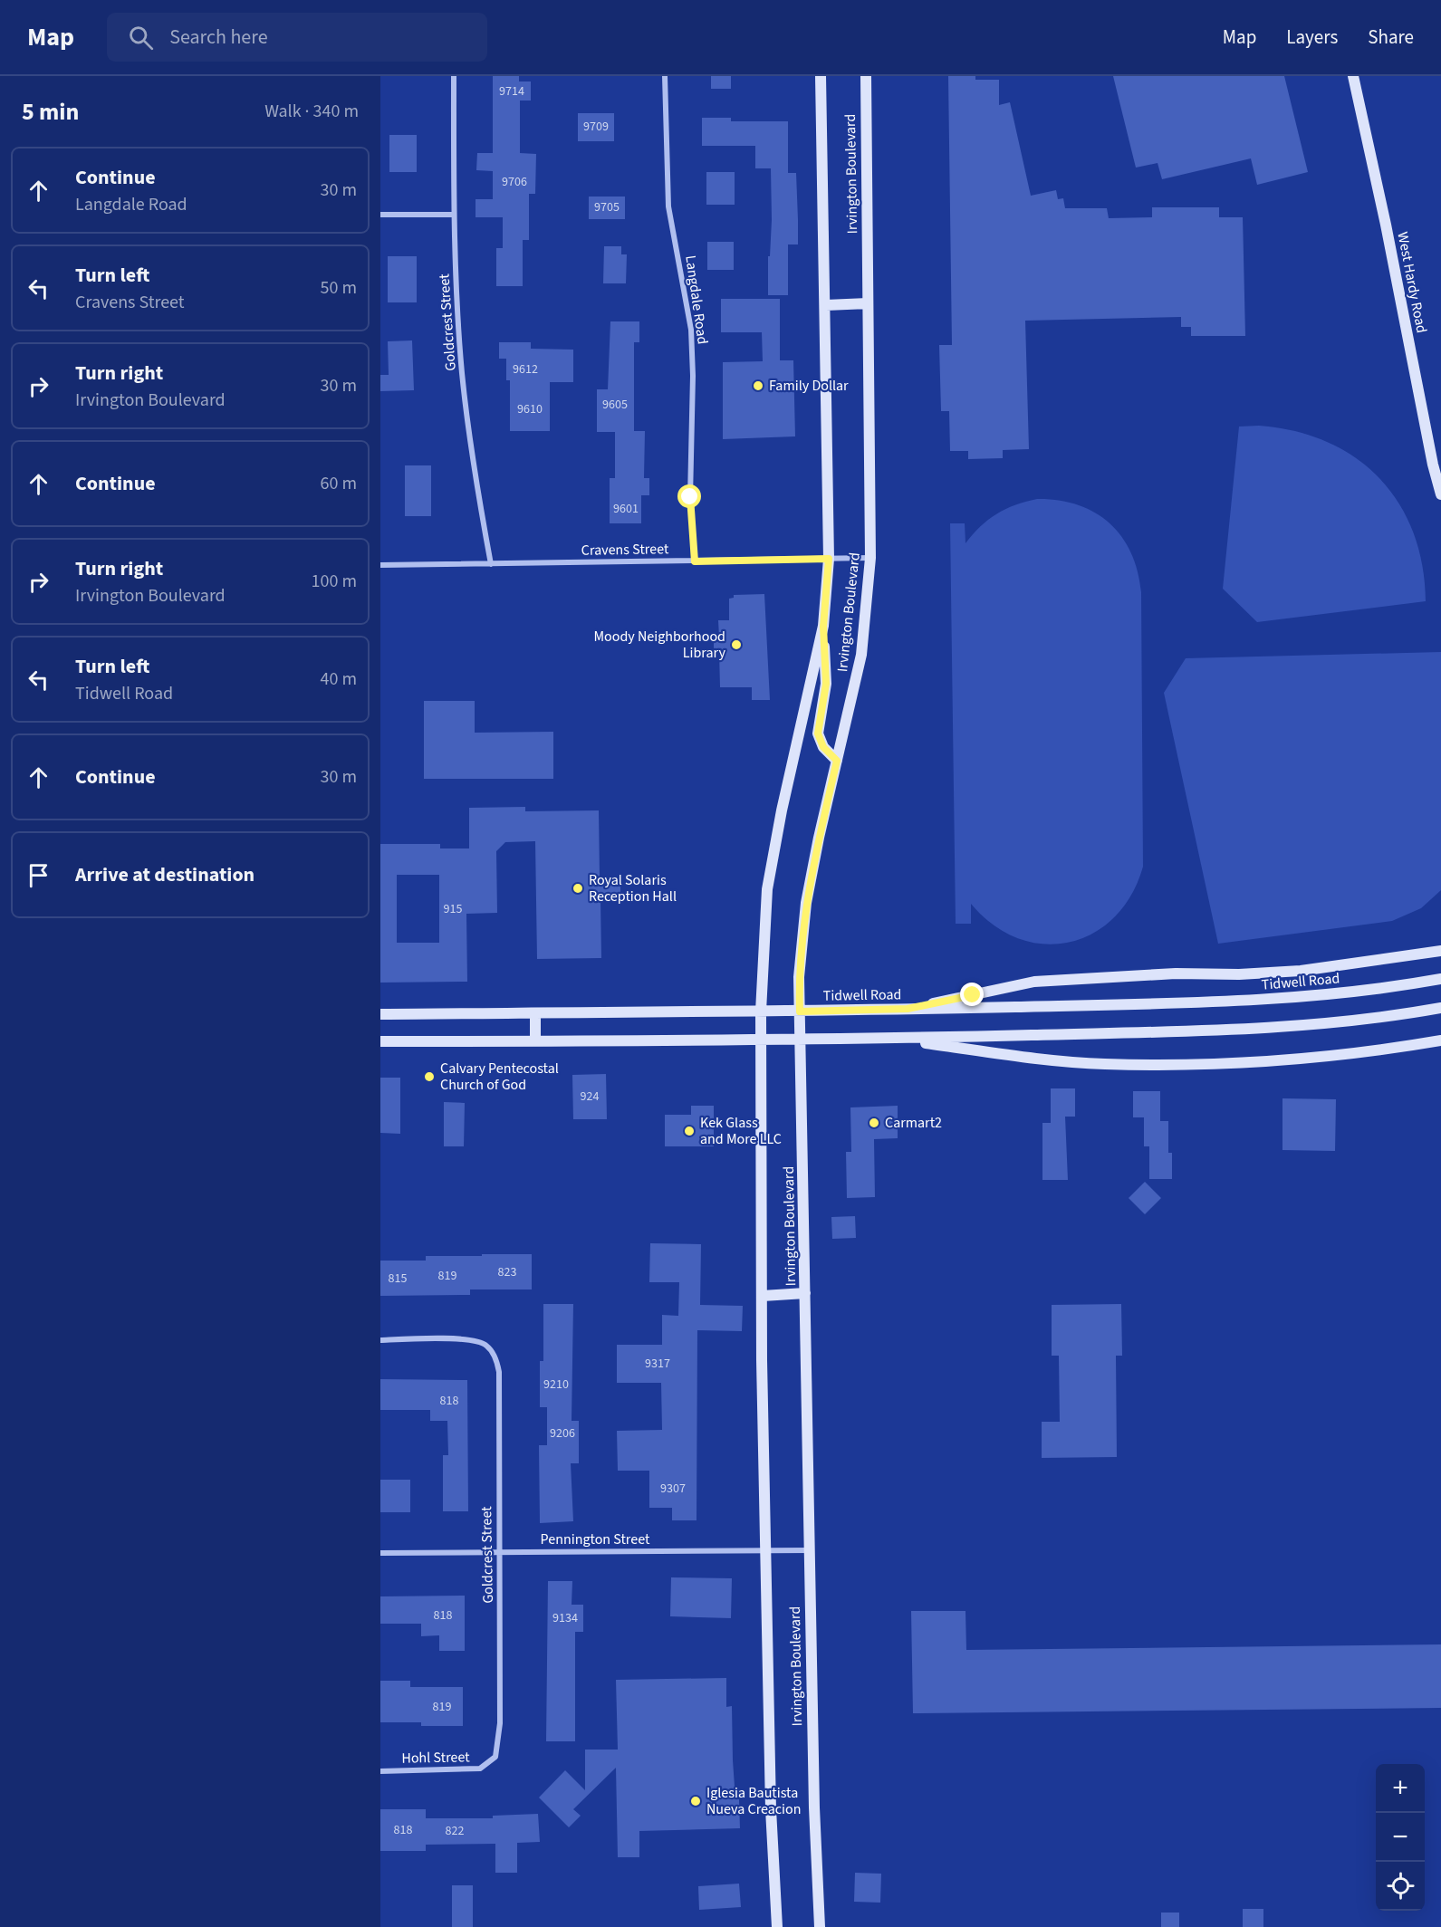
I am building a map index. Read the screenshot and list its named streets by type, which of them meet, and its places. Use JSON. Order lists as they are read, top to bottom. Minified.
{"streets":{"main road":["Irvington Boulevard","West Hardy Road","Tidwell Road"],"street":["Langdale Road","Goldcrest Street","Cravens Street","Pennington Street","Hohl Street"]},"crossings":[["Irvington Boulevard","Cravens Street"],["Irvington Boulevard","Tidwell Road"],["Irvington Boulevard","Pennington Street"],["Langdale Road","Cravens Street"],["Goldcrest Street","Cravens Street"],["Goldcrest Street","Pennington Street"],["Goldcrest Street","Hohl Street"]],"places":["Family Dollar","Moody Neighborhood Library","Royal Solaris Reception Hall","Calvary Pentecostal Church of God","Carmart2","Kek Glass and More LLC","Iglesia Bautista Nueva Creacion"],"house_numbers":["9714","9709","9706","9705","9612","9605","9610","9601","915","924","823","819","815","9317","9210","818","9206","9307","818","9134","819","818","822"],"page":{"header":"Map","search":"Search here","nav":["Map","Layers","Share"],"heading":["5 min","Walk · 340 m"],"list":[["Continue","Langdale Road","30 m"],["Turn left","Cravens Street","50 m"],["Turn right","Irvington Boulevard","30 m"],["Continue","60 m"],["Turn right","Irvington Boulevard","100 m"],["Turn left","Tidwell Road","40 m"],["Continue","30 m"],"Arrive at destination"],"map_buttons":["+","−"]}}
